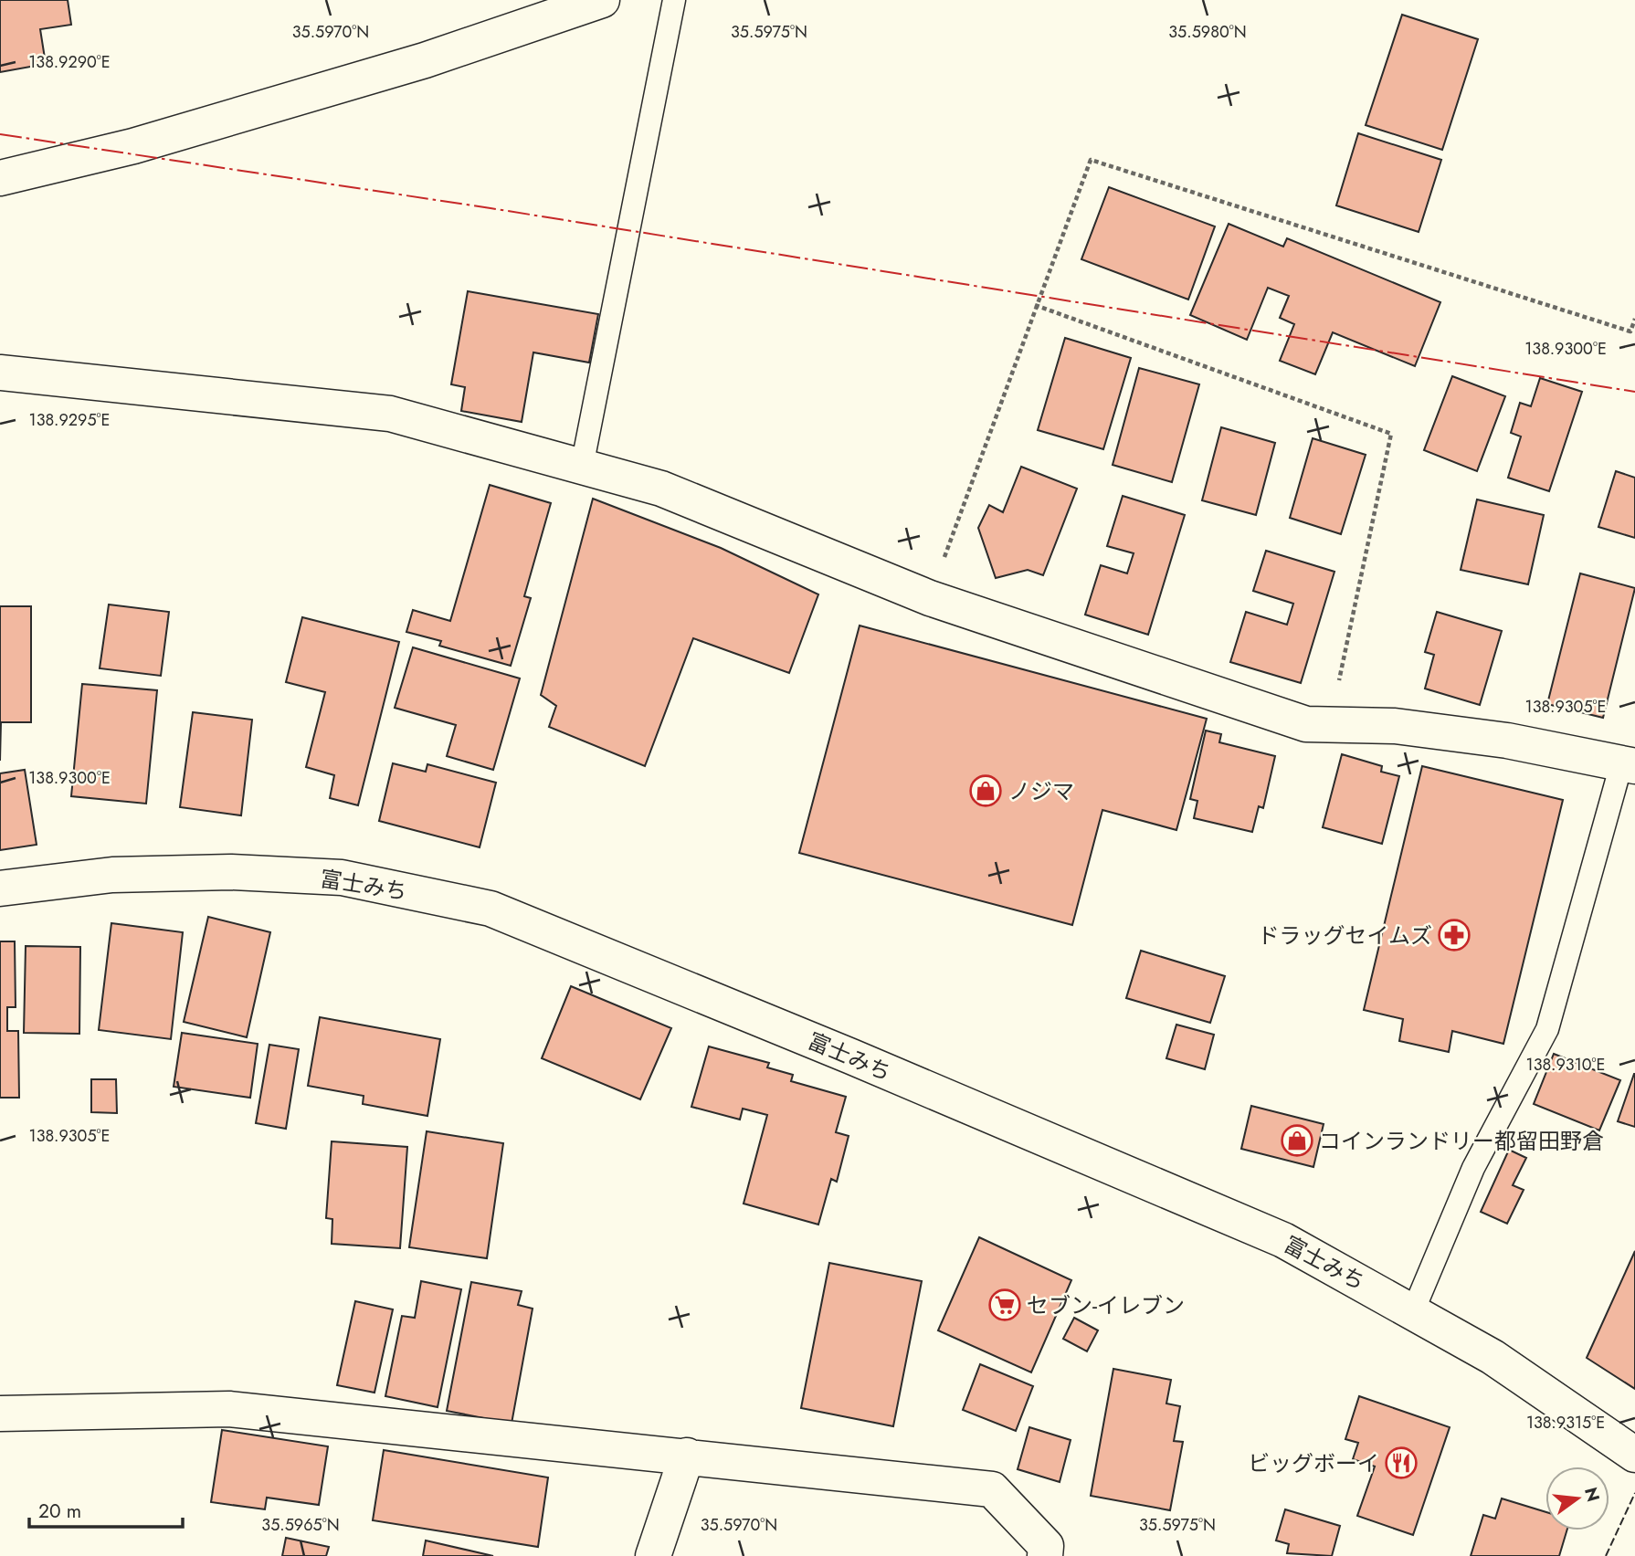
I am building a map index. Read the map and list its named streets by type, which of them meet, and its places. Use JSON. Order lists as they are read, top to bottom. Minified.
{"streets":{"main road":["富士みち"]},"places":{"shop":["ノジマ","コインランドリー都留田野倉"],"pharmacy":["ドラッグセイムズ"],"supermarket":["セブン-イレブン"],"restaurant":["ビッグボーイ"]},"scale_bar":"20 m","north":"right","coordinates":["35.5970°N","35.5975°N","35.5980°N","138.9290°E","138.9300°E","138.9295°E","138.9305°E","138.9310°E","138.9315°E","35.5965°N"]}
